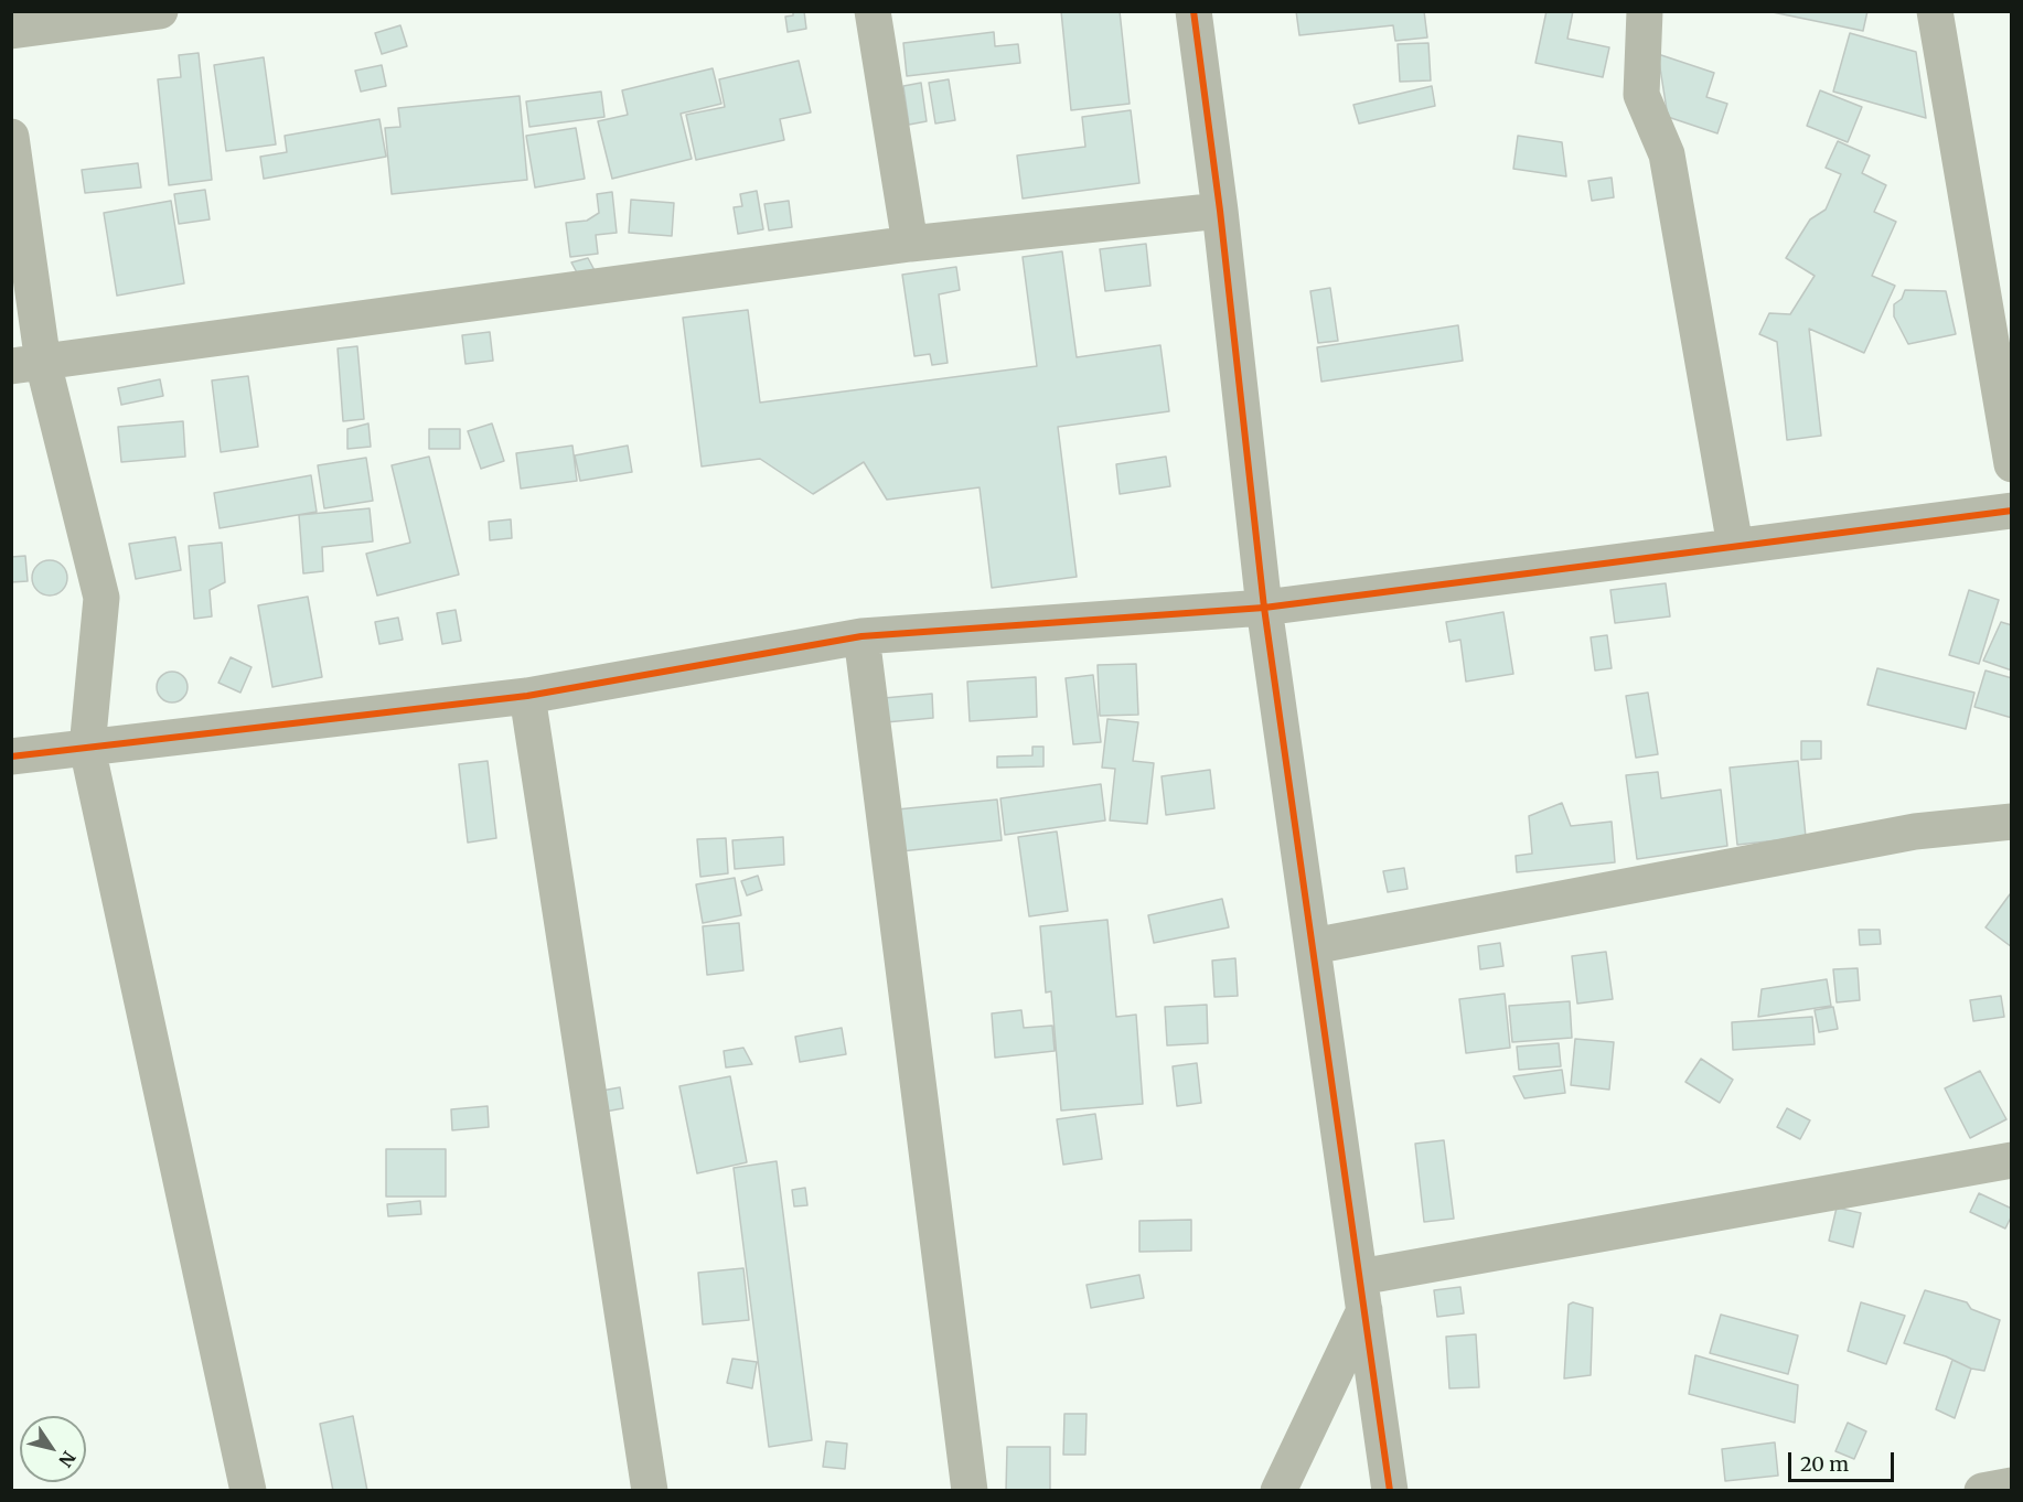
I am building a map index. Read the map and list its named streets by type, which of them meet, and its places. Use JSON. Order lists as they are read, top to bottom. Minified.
{"scale_bar":"20 m","north":"bottom right"}
